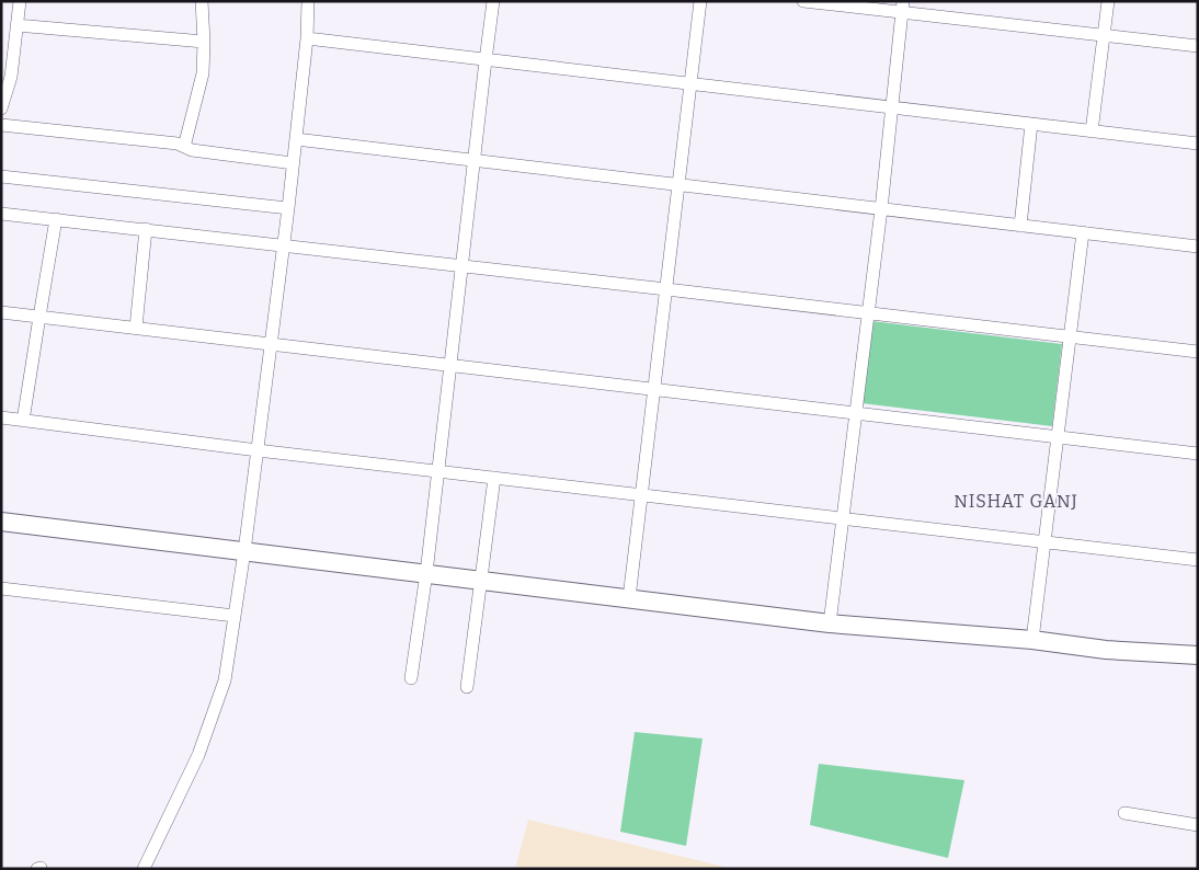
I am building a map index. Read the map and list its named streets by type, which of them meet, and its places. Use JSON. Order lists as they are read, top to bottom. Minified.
{"districts":["NISHAT GANJ"]}
